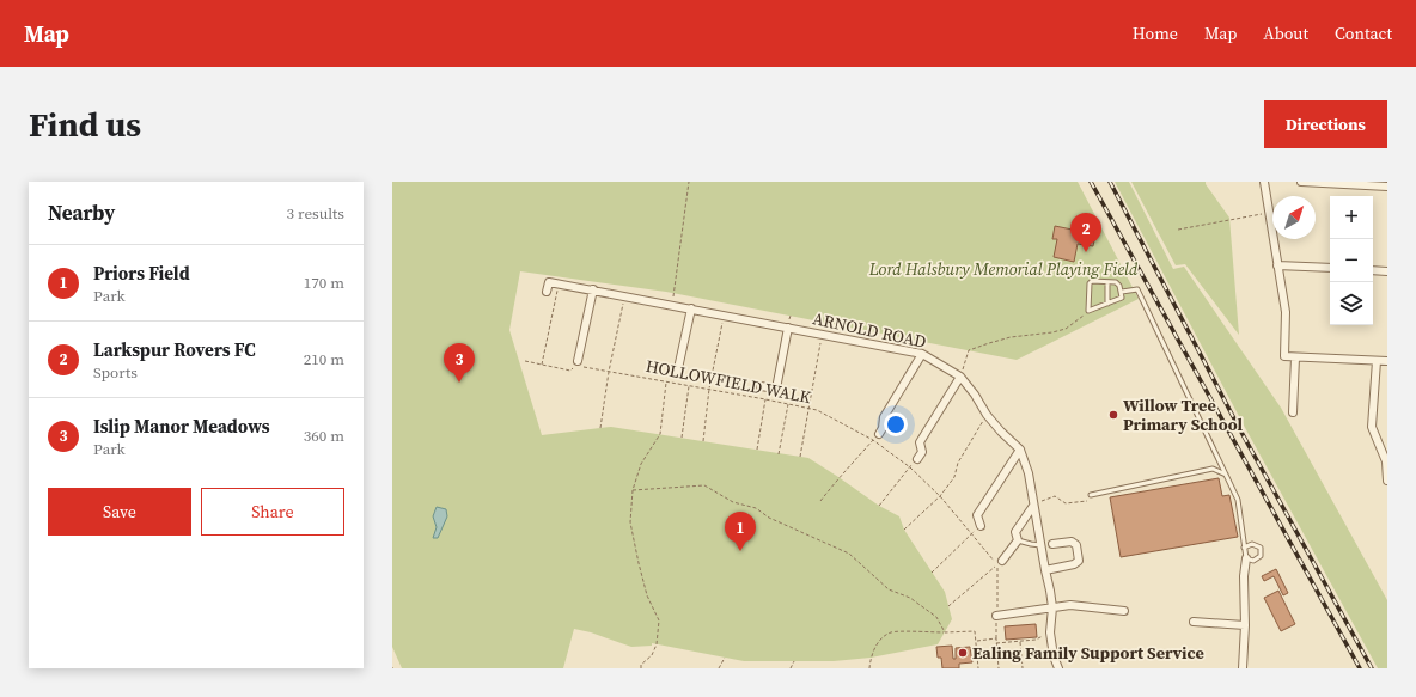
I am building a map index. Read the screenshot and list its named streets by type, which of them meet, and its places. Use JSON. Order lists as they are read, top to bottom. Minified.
{"streets":{"street":["ARNOLD ROAD"],"path":["HOLLOWFIELD WALK"]},"parks":["Lord Halsbury Memorial Playing Field"],"places":["Willow Tree Primary School","Ealing Family Support Service"],"north":"top right","page":{"header":"Map","nav":["Home","Map","About","Contact"],"buttons":["Directions",["Save","Share"]],"title":"Find us","heading":["Nearby","3 results"],"map_buttons":["+","−"],"pins":["2","3","1"],"list":[{"mark":"1","name":"Priors Field","note":"Park","value":"170 m"},{"mark":"2","name":"Larkspur Rovers FC","note":"Sports","value":"210 m"},{"mark":"3","name":"Islip Manor Meadows","note":"Park","value":"360 m"}]}}
